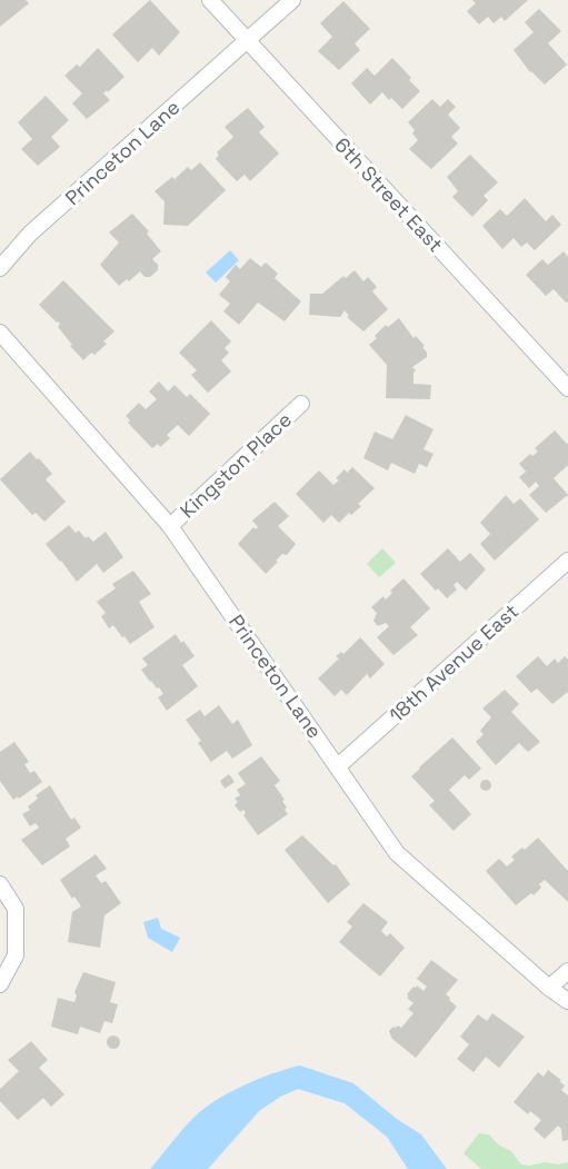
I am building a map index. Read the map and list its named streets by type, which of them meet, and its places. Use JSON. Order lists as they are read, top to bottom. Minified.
{"streets":{"street":["Princeton Lane","6th Street East","Kingston Place","18th Avenue East"]},"crossings":[["Princeton Lane","6th Street East"],["Princeton Lane","Kingston Place"],["Princeton Lane","18th Avenue East"]]}
